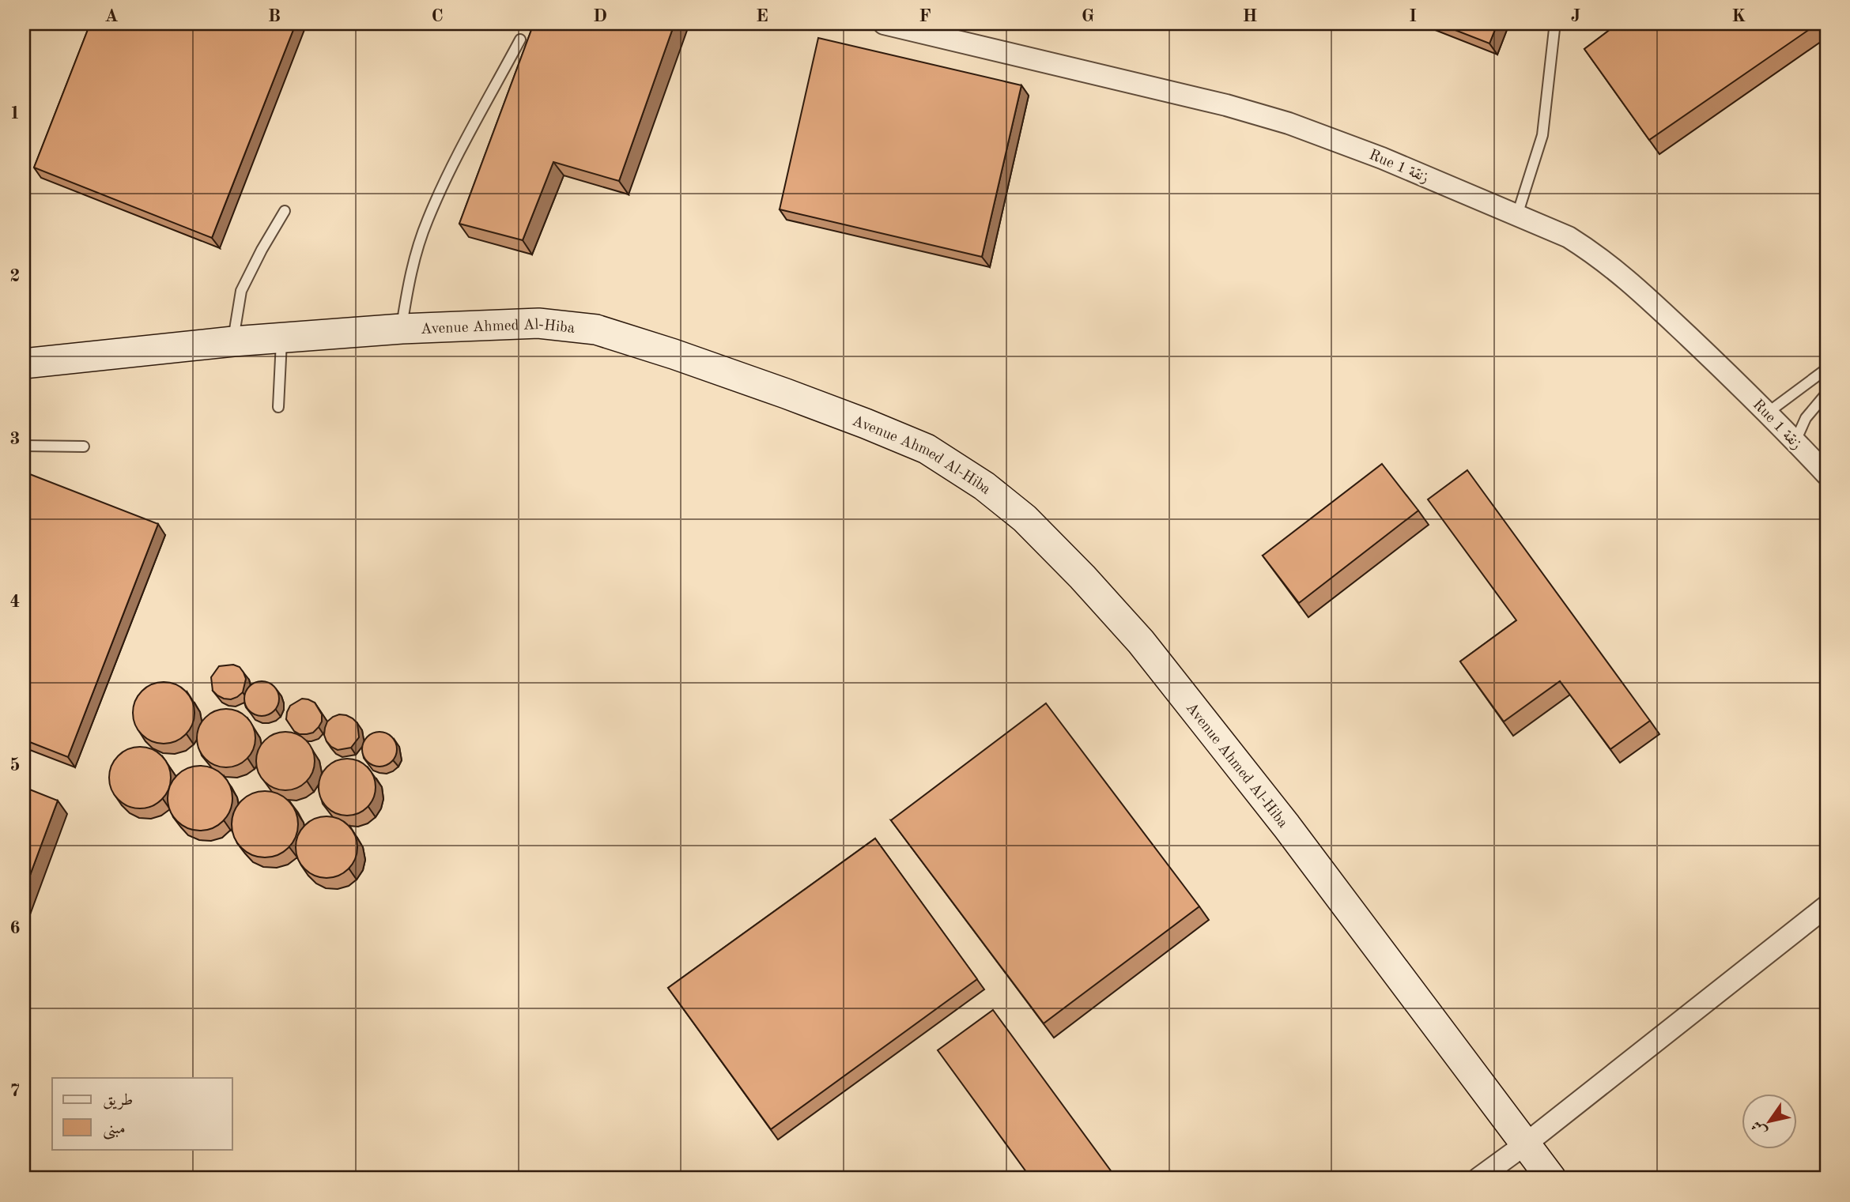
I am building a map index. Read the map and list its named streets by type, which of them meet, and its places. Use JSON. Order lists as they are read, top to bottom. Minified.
{"streets":{"street":["Rue 1 زنقة","Avenue Ahmed Al-Hiba"]},"legend":["طريق","مبنى"],"north":"bottom left","grid":{"columns":["A","B","C","D","E","F","G","H","I","J","K"],"rows":["1","2","3","4","5","6","7"]}}
